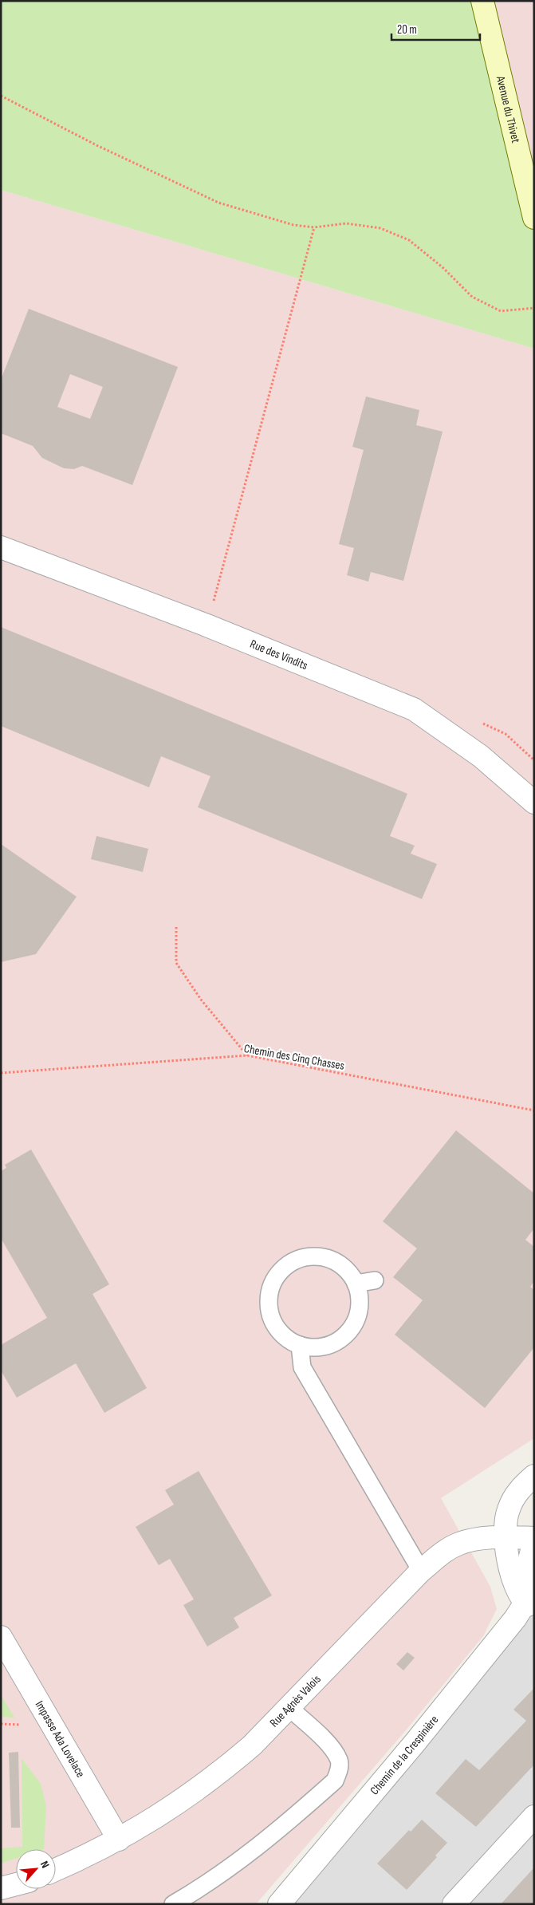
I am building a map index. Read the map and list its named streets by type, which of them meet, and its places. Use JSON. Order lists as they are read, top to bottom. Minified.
{"streets":{"main road":["Avenue du Thivet"],"street":["Rue des Vindits","Rue Agnès Valois","Impasse Ada Lovelace","Chemin de la Crespinière"],"path":["Chemin des Cinq Chasses"]},"crossings":[["Rue Agnès Valois","Impasse Ada Lovelace"],["Rue Agnès Valois","Chemin de la Crespinière"]],"scale_bar":"20 m","north":"top right"}
